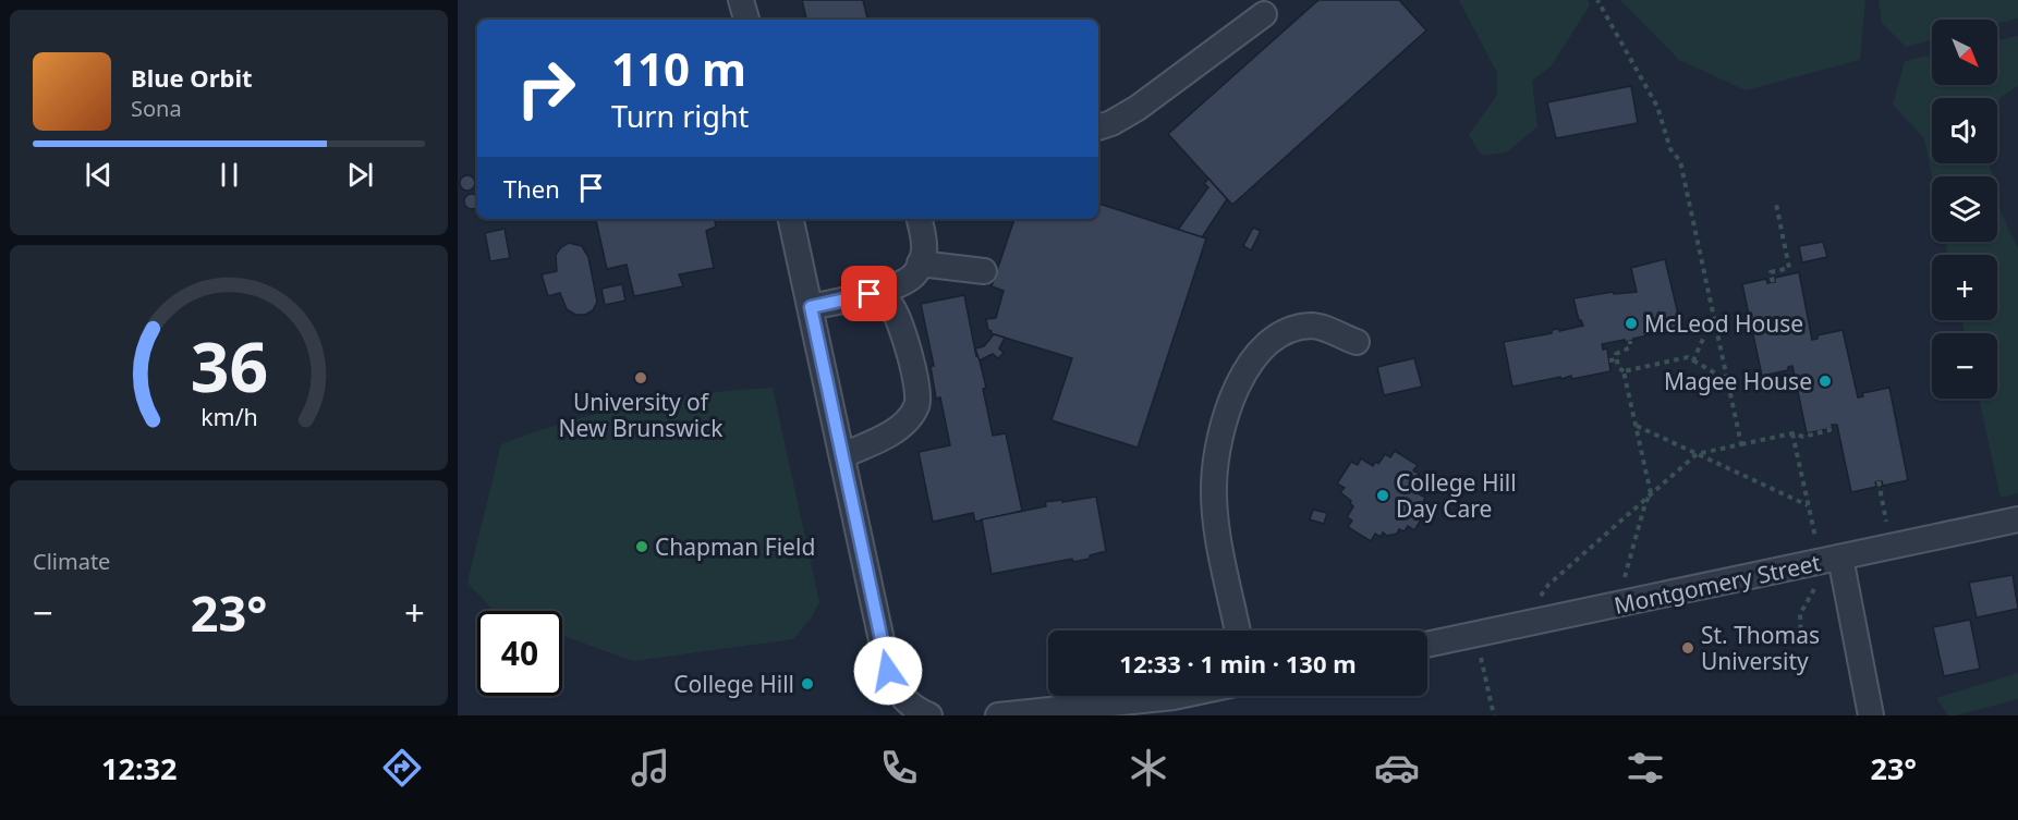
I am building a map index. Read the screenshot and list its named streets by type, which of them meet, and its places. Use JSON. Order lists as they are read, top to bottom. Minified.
{"streets":{"street":["Montgomery Street"]},"places":["McLeod House","University of New Brunswick","Magee House","College Hill Day Care","Chapman Field","St. Thomas University","College Hill"],"north":"bottom right","page":{"map_buttons":["+","−"],"turn":["110 m","Turn right"],"song":["Blue Orbit","Sona"],"then":"Then","tile":"Climate","heat":["−","23°","+"],"limit":"40","trip":"12:33 · 1 min · 130 m","tabs":["12:32","23°"],"gauge":["36","km/h"]}}
